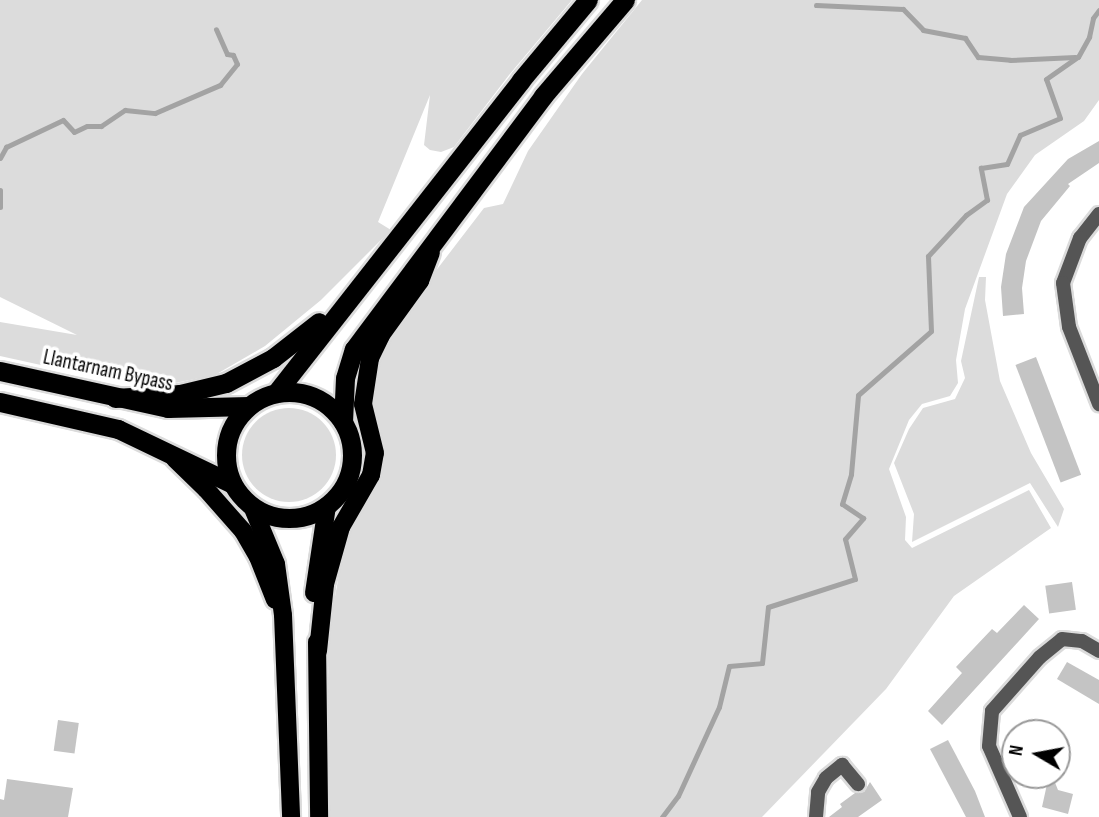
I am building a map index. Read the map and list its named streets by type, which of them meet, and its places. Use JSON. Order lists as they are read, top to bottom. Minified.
{"streets":{"highway":["Llantarnam Bypass"]},"north":"left"}
